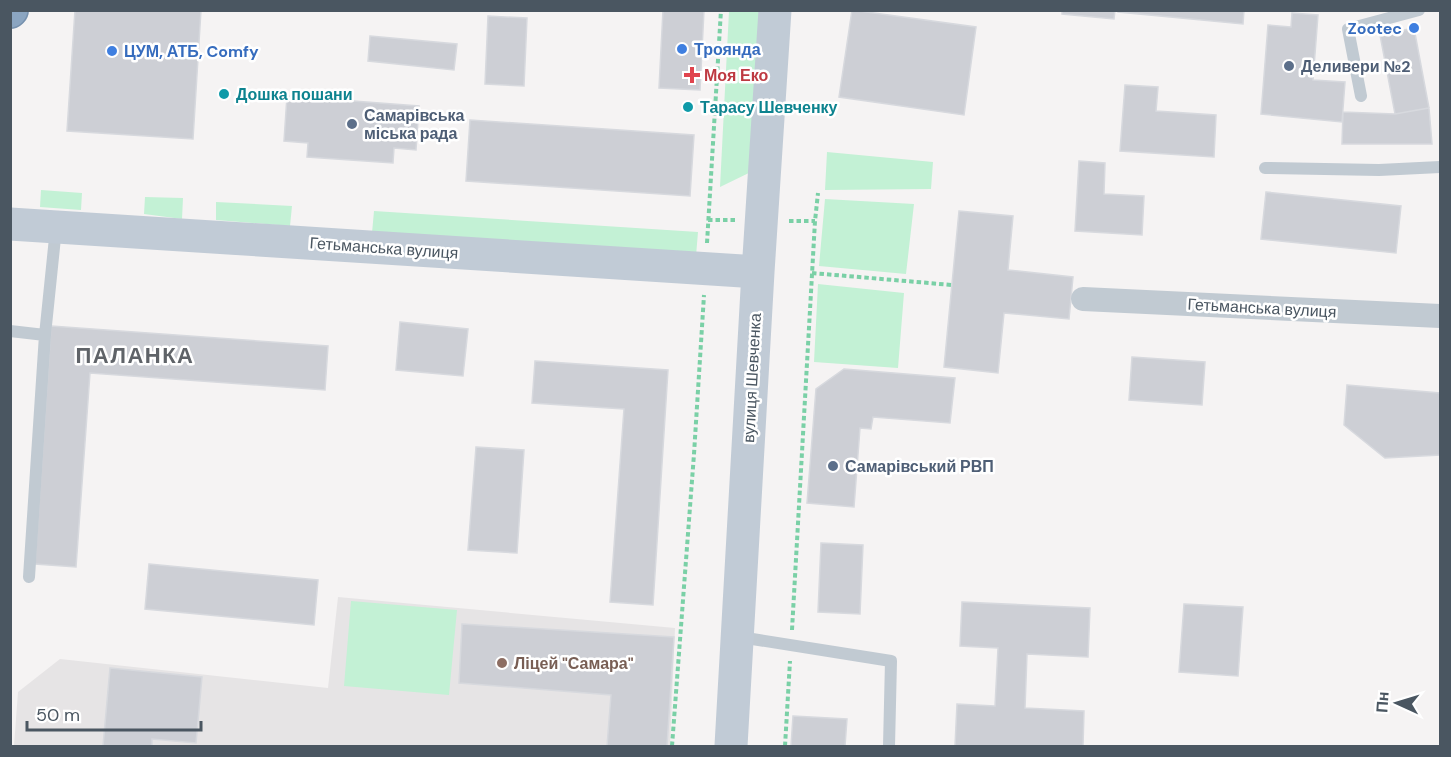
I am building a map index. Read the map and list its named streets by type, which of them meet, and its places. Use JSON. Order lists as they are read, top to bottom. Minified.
{"streets":{"street":["Гетьманська вулиця","вулиця Шевченка"]},"crossings":[["Гетьманська вулиця","вулиця Шевченка"]],"districts":["ПАЛАНКА"],"places":{"other":["Zootec","Троянда","ЦУМ, АТБ, Comfy","Деливери №2","Дошка пошани","Тарасу Шевченку","Самарівська міська рада","Самарівський РВП","Ліцей \"Самара\""],"health":["Моя Еко"]},"scale_bar":"50 m","north":"left"}
